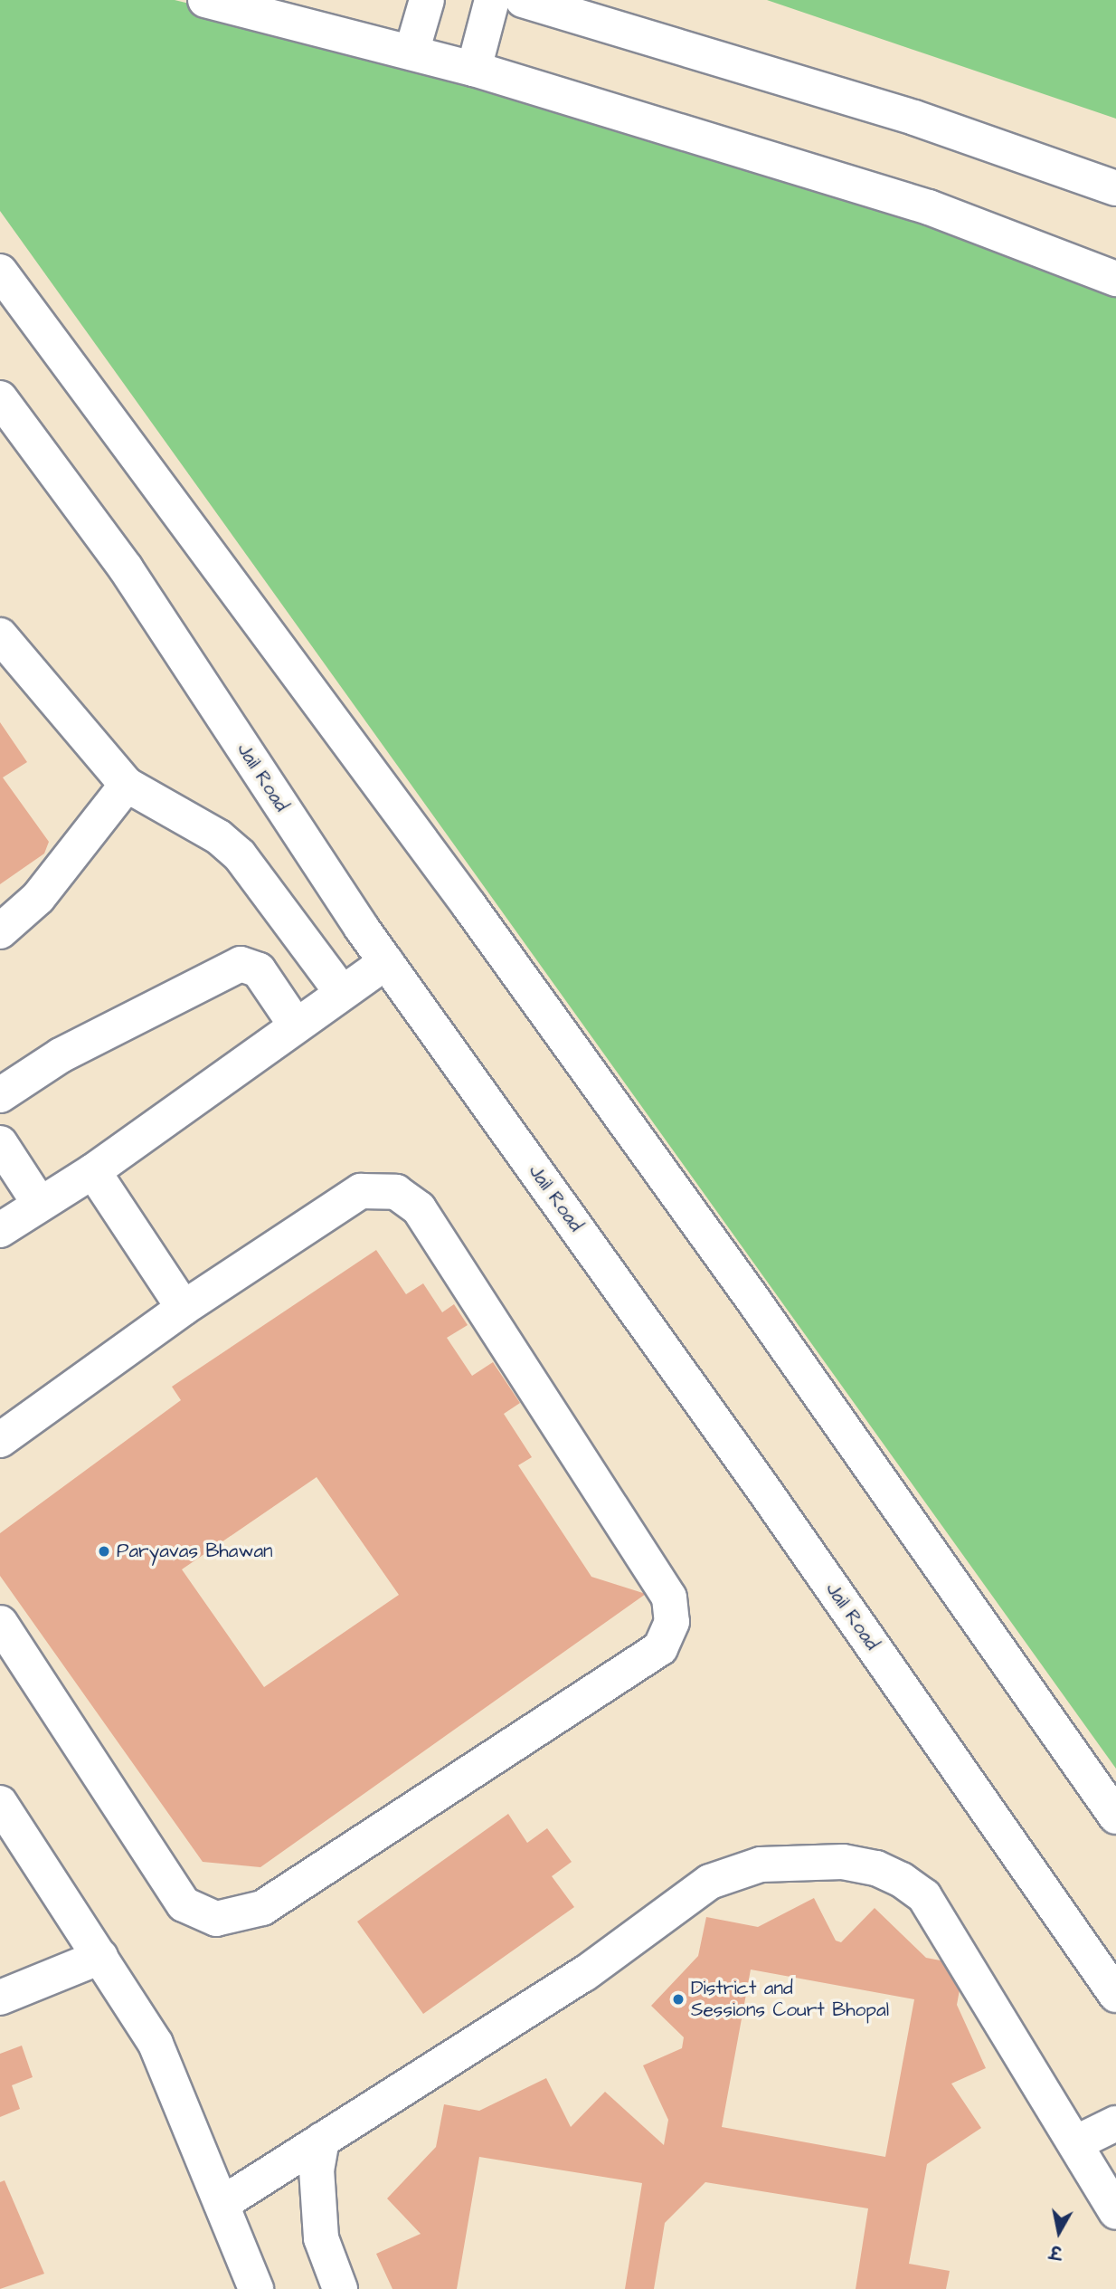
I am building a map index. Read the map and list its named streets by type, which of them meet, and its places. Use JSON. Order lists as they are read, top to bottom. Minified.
{"streets":{"main road":["Jail Road"]},"places":["Paryavas Bhawan","District and Sessions Court Bhopal"],"north":"bottom"}
